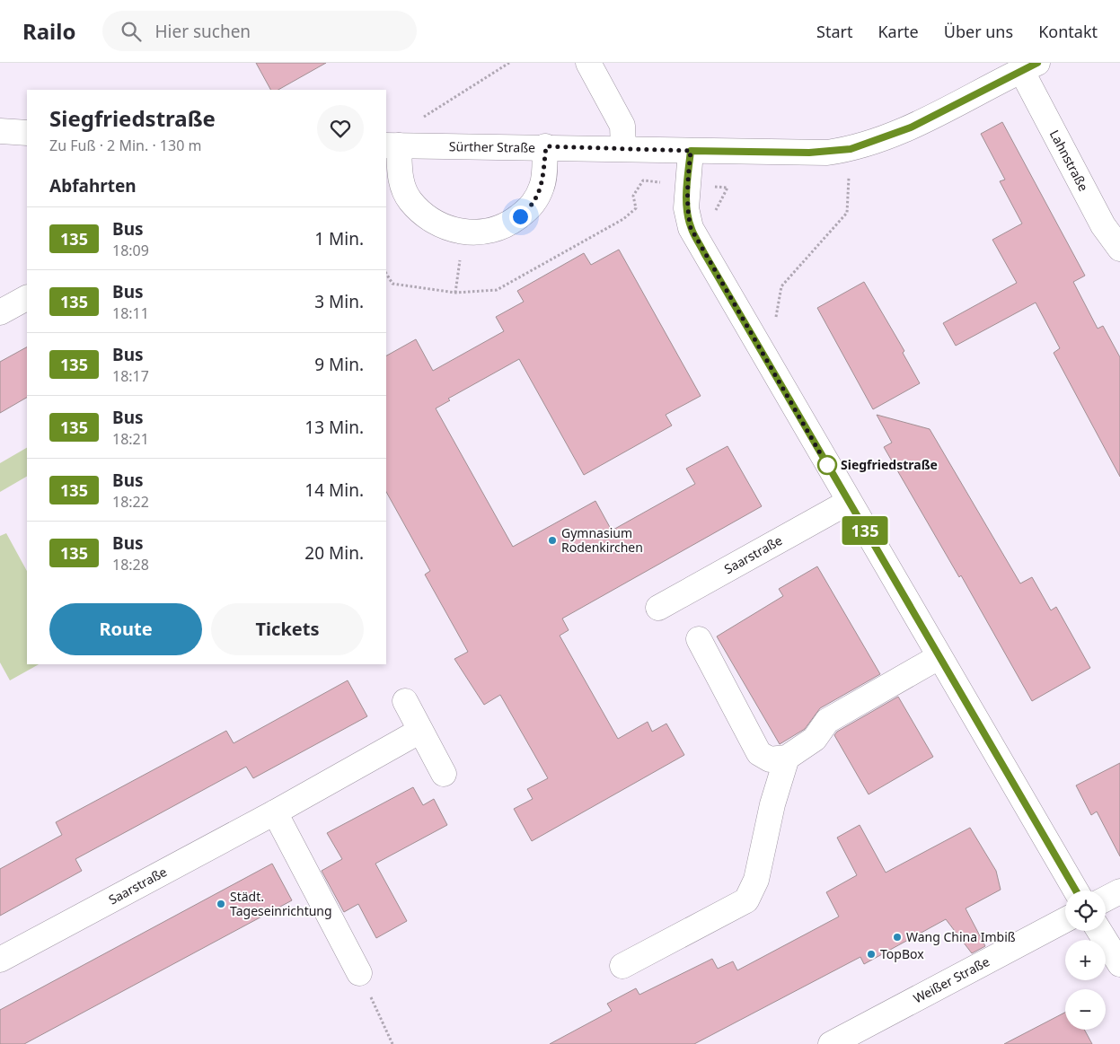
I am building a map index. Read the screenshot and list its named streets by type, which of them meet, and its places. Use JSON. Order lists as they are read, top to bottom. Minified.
{"streets":{"street":["Sürther Straße","Lahnstraße","Saarstraße","Weißer Straße"]},"crossings":[["Sürther Straße","Lahnstraße"]],"places":["Siegfriedstraße","Gymnasium Rodenkirchen","Städt. Tageseinrichtung","Wang China Imbiß","TopBox"],"lines":["bus line 135"],"page":{"header":"Railo","search":"Hier suchen","nav":["Start","Karte","Über uns","Kontakt"],"on_map":"135","heading":[["Siegfriedstraße","Zu Fuß · 2 Min. · 130 m"],"Abfahrten"],"list":[{"mark":"135","name":"Bus","note":"18:09","value":"1 Min."},{"mark":"135","name":"Bus","note":"18:11","value":"3 Min."},{"mark":"135","name":"Bus","note":"18:17","value":"9 Min."},{"mark":"135","name":"Bus","note":"18:21","value":"13 Min."},{"mark":"135","name":"Bus","note":"18:22","value":"14 Min."},{"mark":"135","name":"Bus","note":"18:28","value":"20 Min."}],"buttons":["Route","Tickets"],"map_buttons":["+","−"]}}
